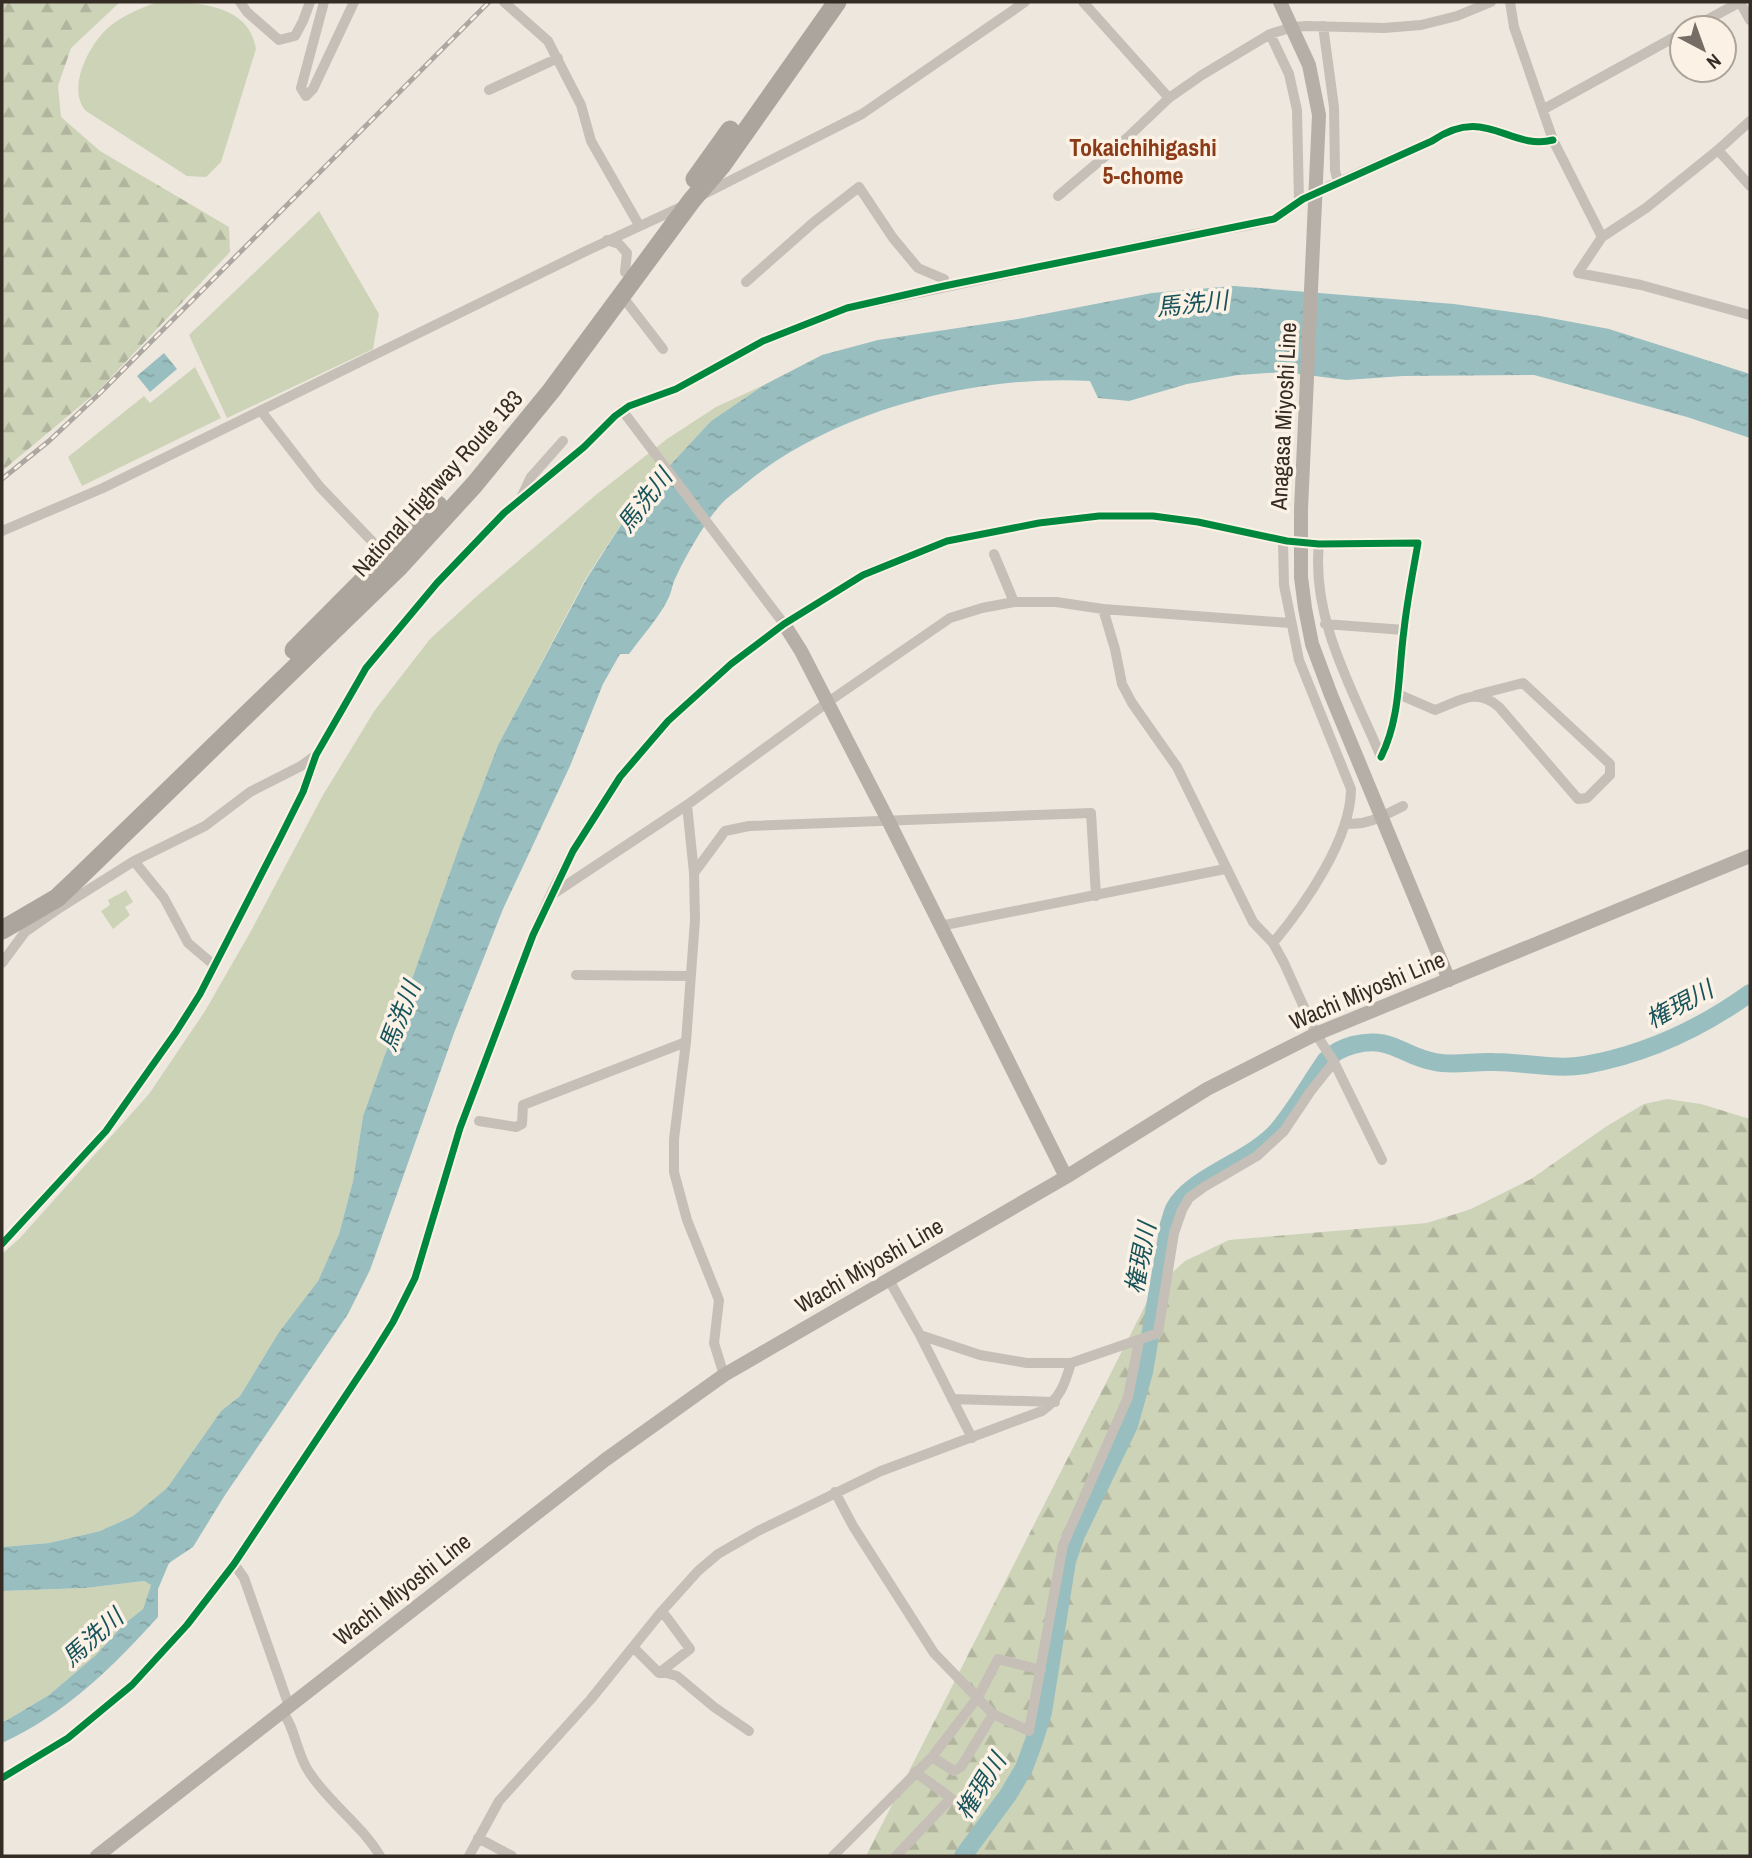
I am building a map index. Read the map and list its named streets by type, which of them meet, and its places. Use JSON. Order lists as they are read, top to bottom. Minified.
{"streets":{"highway":["National Highway Route 183"],"main road":["Anagasa Miyoshi Line","Wachi Miyoshi Line"]},"crossings":[["Anagasa Miyoshi Line","Wachi Miyoshi Line"]],"districts":["Tokaichihigashi 5-chome"],"water":["馬洗川","権現川"],"north":"bottom right"}
